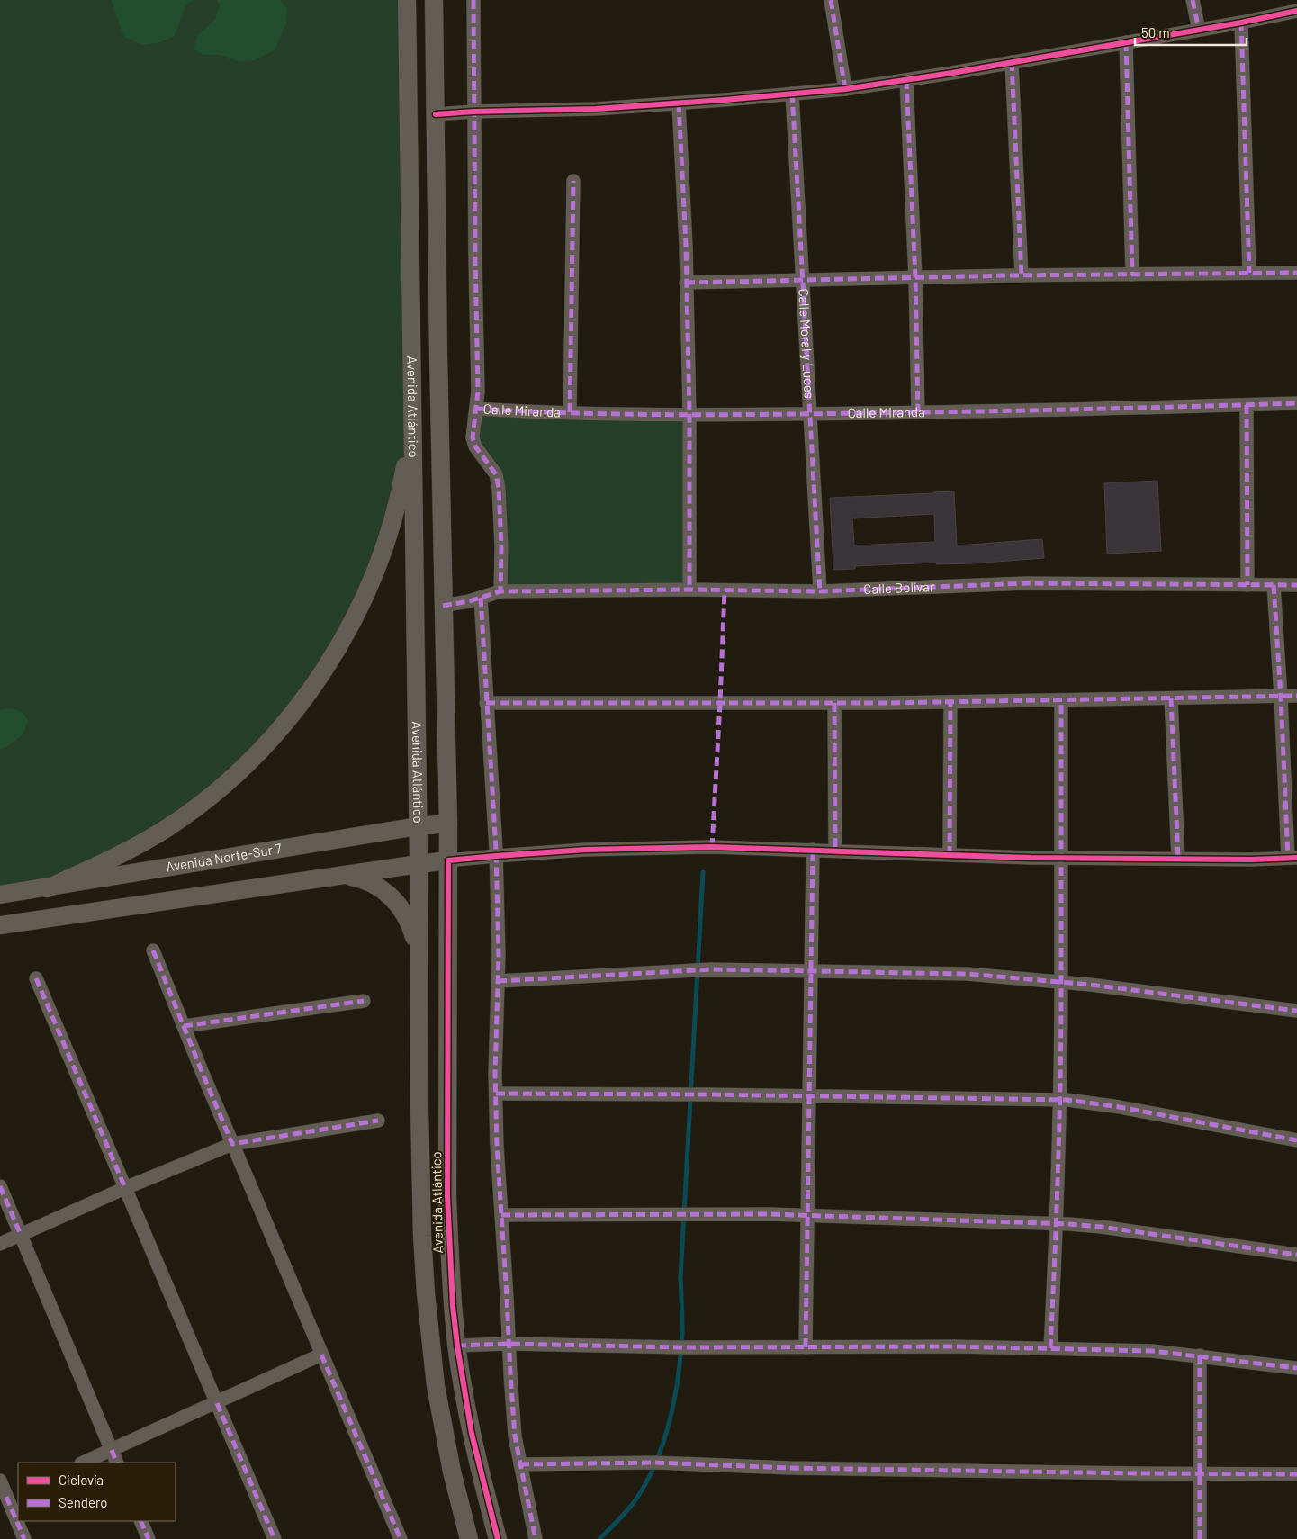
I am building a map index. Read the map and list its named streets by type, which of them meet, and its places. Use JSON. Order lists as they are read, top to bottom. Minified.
{"streets":{"main road":["Avenida Atlántico","Avenida Norte-Sur 7"],"street":["Calle Moral y Luces","Calle Miranda","Calle Bolívar"]},"crossings":[["Calle Moral y Luces","Calle Miranda"],["Calle Moral y Luces","Calle Bolívar"],["Avenida Atlántico","Calle Bolívar"],["Avenida Atlántico","Avenida Norte-Sur 7"]],"legend":["Ciclovía","Sendero"],"scale_bar":"50 m"}
